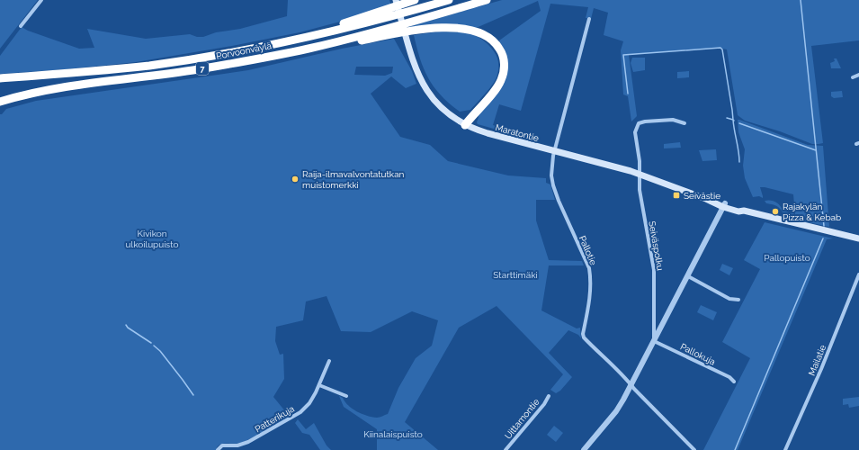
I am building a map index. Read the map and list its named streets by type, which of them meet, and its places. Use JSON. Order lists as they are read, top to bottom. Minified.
{"streets":{"highway":["Porvoonväylä","7"],"main road":["Maratontie"],"street":["Seiväspolku","Pallotie","Pallokuja","Mailatie","Patterikuja","Uittamontie"]},"crossings":[["Maratontie","Seiväspolku"],["Maratontie","Pallotie"],["Seiväspolku","Pallokuja"]],"parks":["Kivikon ulkoilupuisto","Pallopuisto","Starttimäki","Kiinalaispuisto"],"places":{"other":["Raija-ilmavalvontatutkan muistomerkki","Rajakylän Pizza & Kebab"],"transit":["Seivästie"]}}
